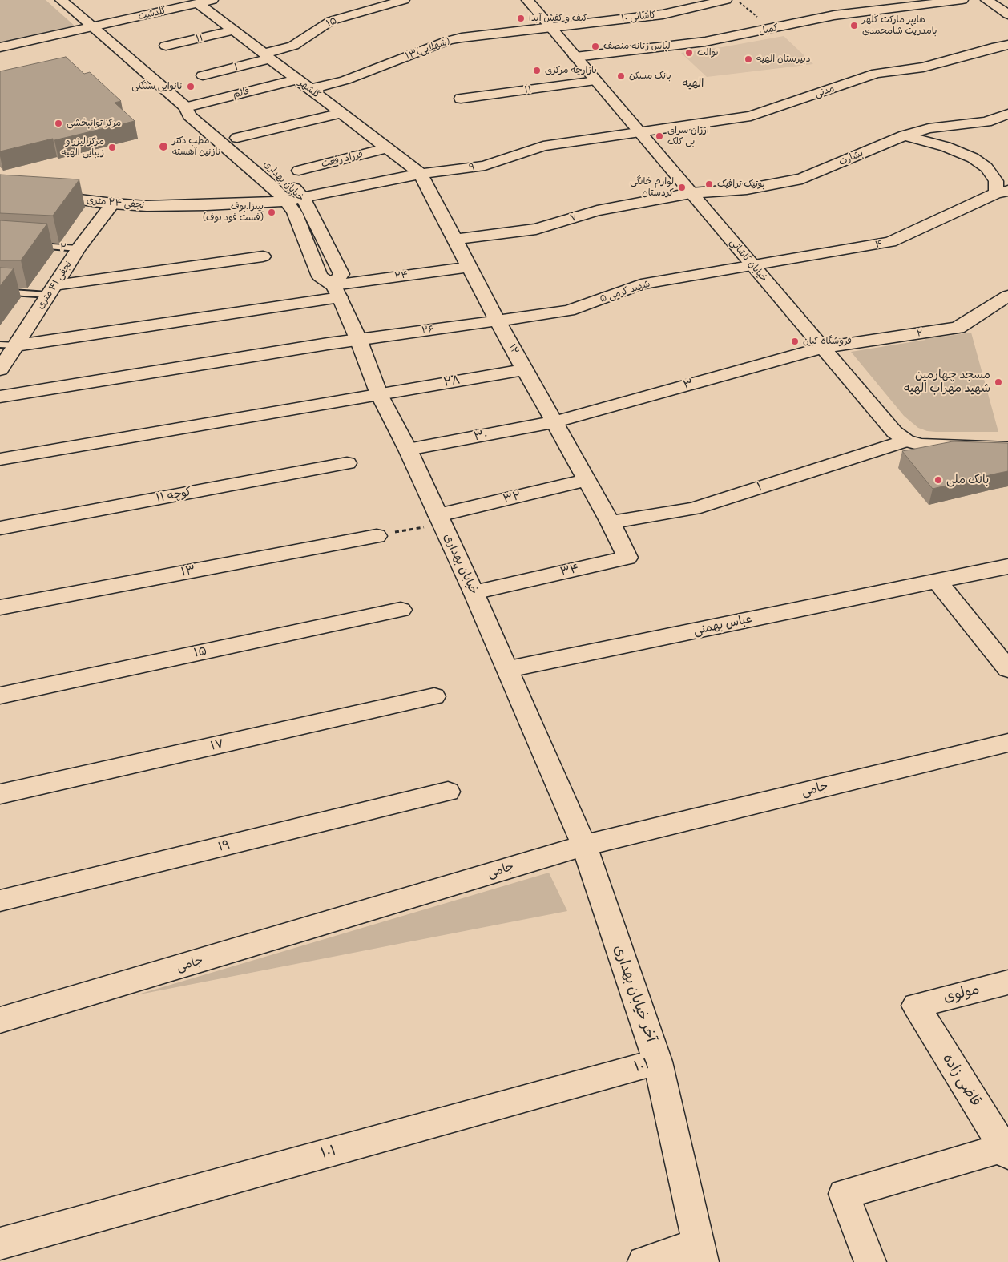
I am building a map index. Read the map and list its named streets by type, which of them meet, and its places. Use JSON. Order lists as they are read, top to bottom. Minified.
{"streets":{"street":["گلدشت","کاشانی ۱۰","۱۵","کمیل","۱۱","۱۳(شهلایی)","۱","گلشهر","مدنی","قائم","بشارت","فرزاد رفعت","۹","خیابان بهداری","نجفی ۲۴ متری","۷","۴","۲","خیابان کاشانی","۲۴","نجفی ۴۱ متری","۵ شهید کرمی","۲۶","۱۲","۲۸","۳","۳۰","کوچه ۱۱","۳۲","۳۴","۱۳","عباس بهمنی","۱۷","جامی","۱۹","آخر خیابان بهداری","مولوی","۱۰۱","قاضی زاده"]},"crossings":[["گلدشت","گلشهر"],["گلدشت","خیابان بهداری"],["کاشانی ۱۰","۱۳(شهلایی)"],["کاشانی ۱۰","خیابان کاشانی"],["۱۵","۱"],["۱۵","گلشهر"],["کمیل","خیابان کاشانی"],["۱۱","گلشهر"],["۱۱","خیابان کاشانی"],["۱۳(شهلایی)","گلشهر"],["۱۳(شهلایی)","خیابان کاشانی"],["۱","گلشهر"],["۱","خیابان کاشانی"],["۱","۱۲"],["۱","۳۴"],["گلشهر","قائم"],["گلشهر","فرزاد رفعت"],["گلشهر","۹"],["گلشهر","۱۲"],["مدنی","۹"],["مدنی","خیابان کاشانی"],["قائم","خیابان بهداری"],["بشارت","۷"],["بشارت","خیابان کاشانی"],["۹","خیابان بهداری"],["۹","نجفی ۲۴ متری"],["۹","خیابان کاشانی"],["۹","۱۲"],["خیابان بهداری","نجفی ۲۴ متری"],["خیابان بهداری","۲۴"],["خیابان بهداری","۲۶"],["خیابان بهداری","۲۸"],["خیابان بهداری","۳۰"],["خیابان بهداری","۳۲"],["خیابان بهداری","۳۴"],["خیابان بهداری","عباس بهمنی"],["خیابان بهداری","جامی"],["خیابان بهداری","آخر خیابان بهداری"],["نجفی ۲۴ متری","نجفی ۴۱ متری"],["۷","خیابان کاشانی"],["۷","۱۲"],["۴","خیابان کاشانی"],["۴","۵ شهید کرمی"],["۲","خیابان کاشانی"],["۲","نجفی ۴۱ متری"],["۲","۳"],["خیابان کاشانی","۵ شهید کرمی"],["خیابان کاشانی","۳"],["۲۴","نجفی ۴۱ متری"],["۲۴","۱۲"],["۵ شهید کرمی","۲۶"],["۵ شهید کرمی","۱۲"],["۲۶","۱۲"],["۱۲","۲۸"],["۱۲","۳"],["۱۲","۳۰"],["۱۲","۳۲"],["۱۲","۳۴"],["۳","۳۰"],["جامی","آخر خیابان بهداری"],["آخر خیابان بهداری","۱۰۱"],["مولوی","قاضی زاده"]],"districts":["الهیه"],"places":["کیف و کفش آیدا","هایپر مارکت کلهر بامدریت شامحمدی","لباس زنانه منصف","توالت","دبیرستان الهیه","بازارچه مرکزی","بانک مسکن","نانوایی سنگکی","مرکز توانبخشی","ارزان سرای بی کلک","مطب دکتر نازنین آهسته","مرکز لیزر و زیبایی الهیه","بوتیک ترافیک","لوازم خانگی کردستان","پیتزا بوف (فست فود بوف)","فروشگاه کیان","مسجد چهارمین شهید مهراب الهیه","بانک ملی"]}
